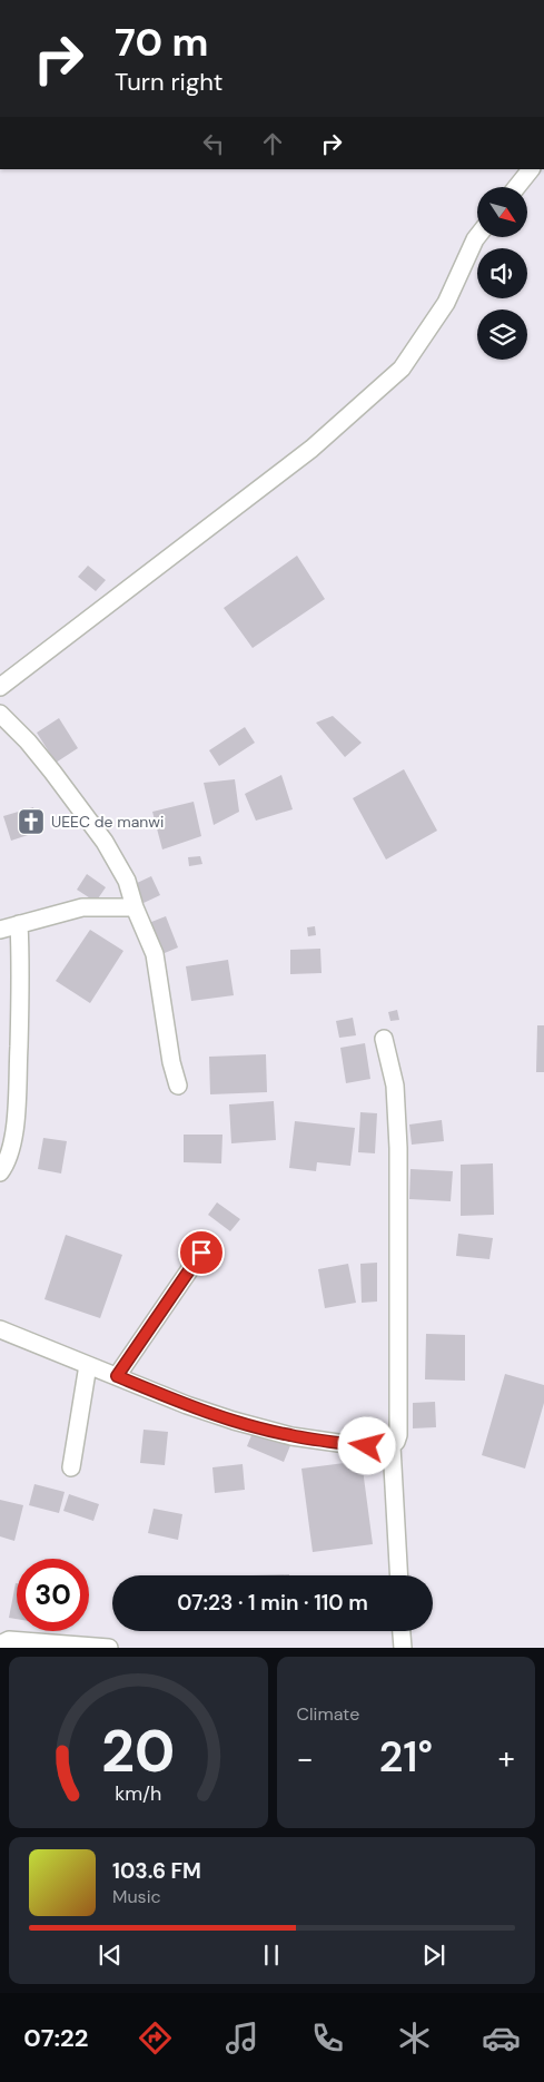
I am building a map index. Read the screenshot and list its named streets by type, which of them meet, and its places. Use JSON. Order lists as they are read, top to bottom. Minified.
{"places":{"church":["UEEC de manwi"]},"north":"bottom right","page":{"turn":["70 m","Turn right"],"limit":"30","trip":"07:23 · 1 min · 110 m","tile":"Climate","heat":["−","21°","+"],"song":["103.6 FM","Music"],"tabs":"07:22","gauge":["20","km/h"]}}
